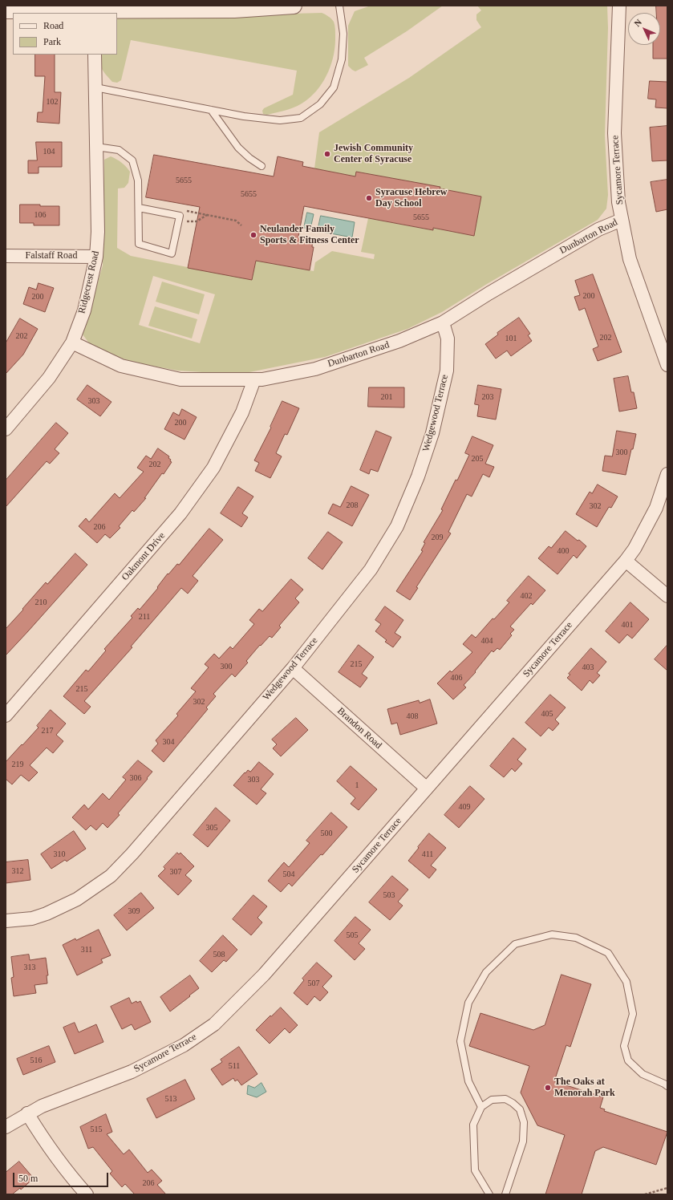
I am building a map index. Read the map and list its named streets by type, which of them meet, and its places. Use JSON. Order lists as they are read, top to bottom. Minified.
{"streets":{"street":["Sycamore Terrace","Dunbarton Road","Falstaff Road","Ridgecrest Road","Wedgewood Terrace","Oakmont Drive","Brandon Road"]},"crossings":[["Sycamore Terrace","Dunbarton Road"],["Sycamore Terrace","Brandon Road"],["Dunbarton Road","Ridgecrest Road"],["Dunbarton Road","Wedgewood Terrace"],["Dunbarton Road","Oakmont Drive"],["Falstaff Road","Ridgecrest Road"],["Wedgewood Terrace","Brandon Road"]],"places":["Jewish Community Center of Syracuse","Syracuse Hebrew Day School","Neulander Family Sports & Fitness Center","The Oaks at Menorah Park"],"house_numbers":["102","104","5655","5655","106","5655","200","200","202","202","101","201","203","303","200","300","205","202","208","302","206","209","400","402","210","211","401","404","215","300","403","406","215","302","405","408","217","304","219","306","303","1","409","305","500","310","411","312","307","504","503","309","505","311","508","313","507","516","511","513","515","206"],"legend":["Road","Park"],"scale_bar":"50 m","north":"top left"}
